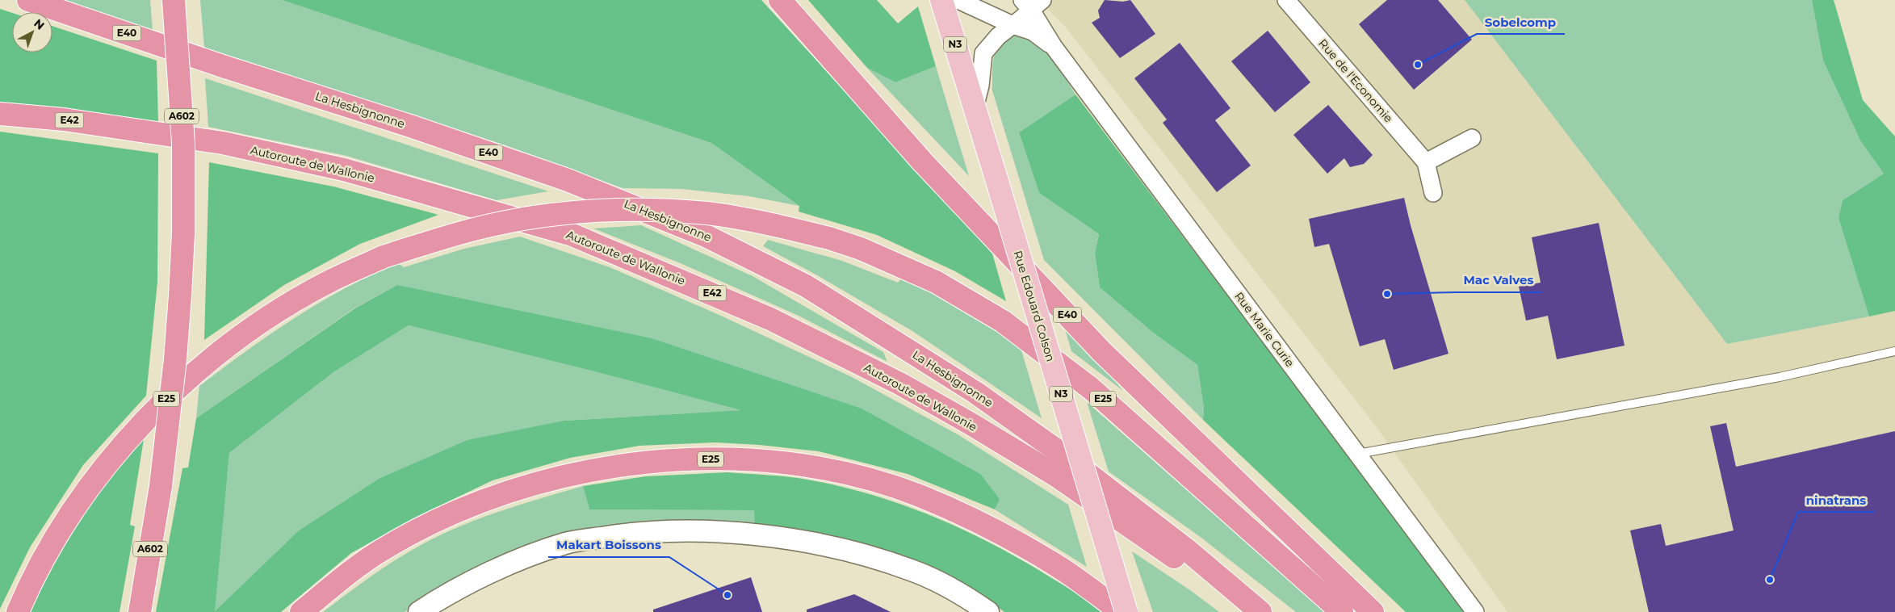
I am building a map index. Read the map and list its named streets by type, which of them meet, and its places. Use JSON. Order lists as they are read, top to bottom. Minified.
{"streets":{"highway":["E40","La Hesbignonne","A602","E42","Autoroute de Wallonie","E25"],"main road":["N3","Rue Edouard Colson"],"street":["Rue de l'Economie","Rue Marie Curie"]},"crossings":[["E40","La Hesbignonne"],["E40","Autoroute de Wallonie"],["La Hesbignonne","Autoroute de Wallonie"]],"places":["Sobelcomp","Mac Valves","ninatrans","Makart Boissons"],"north":"top right"}
